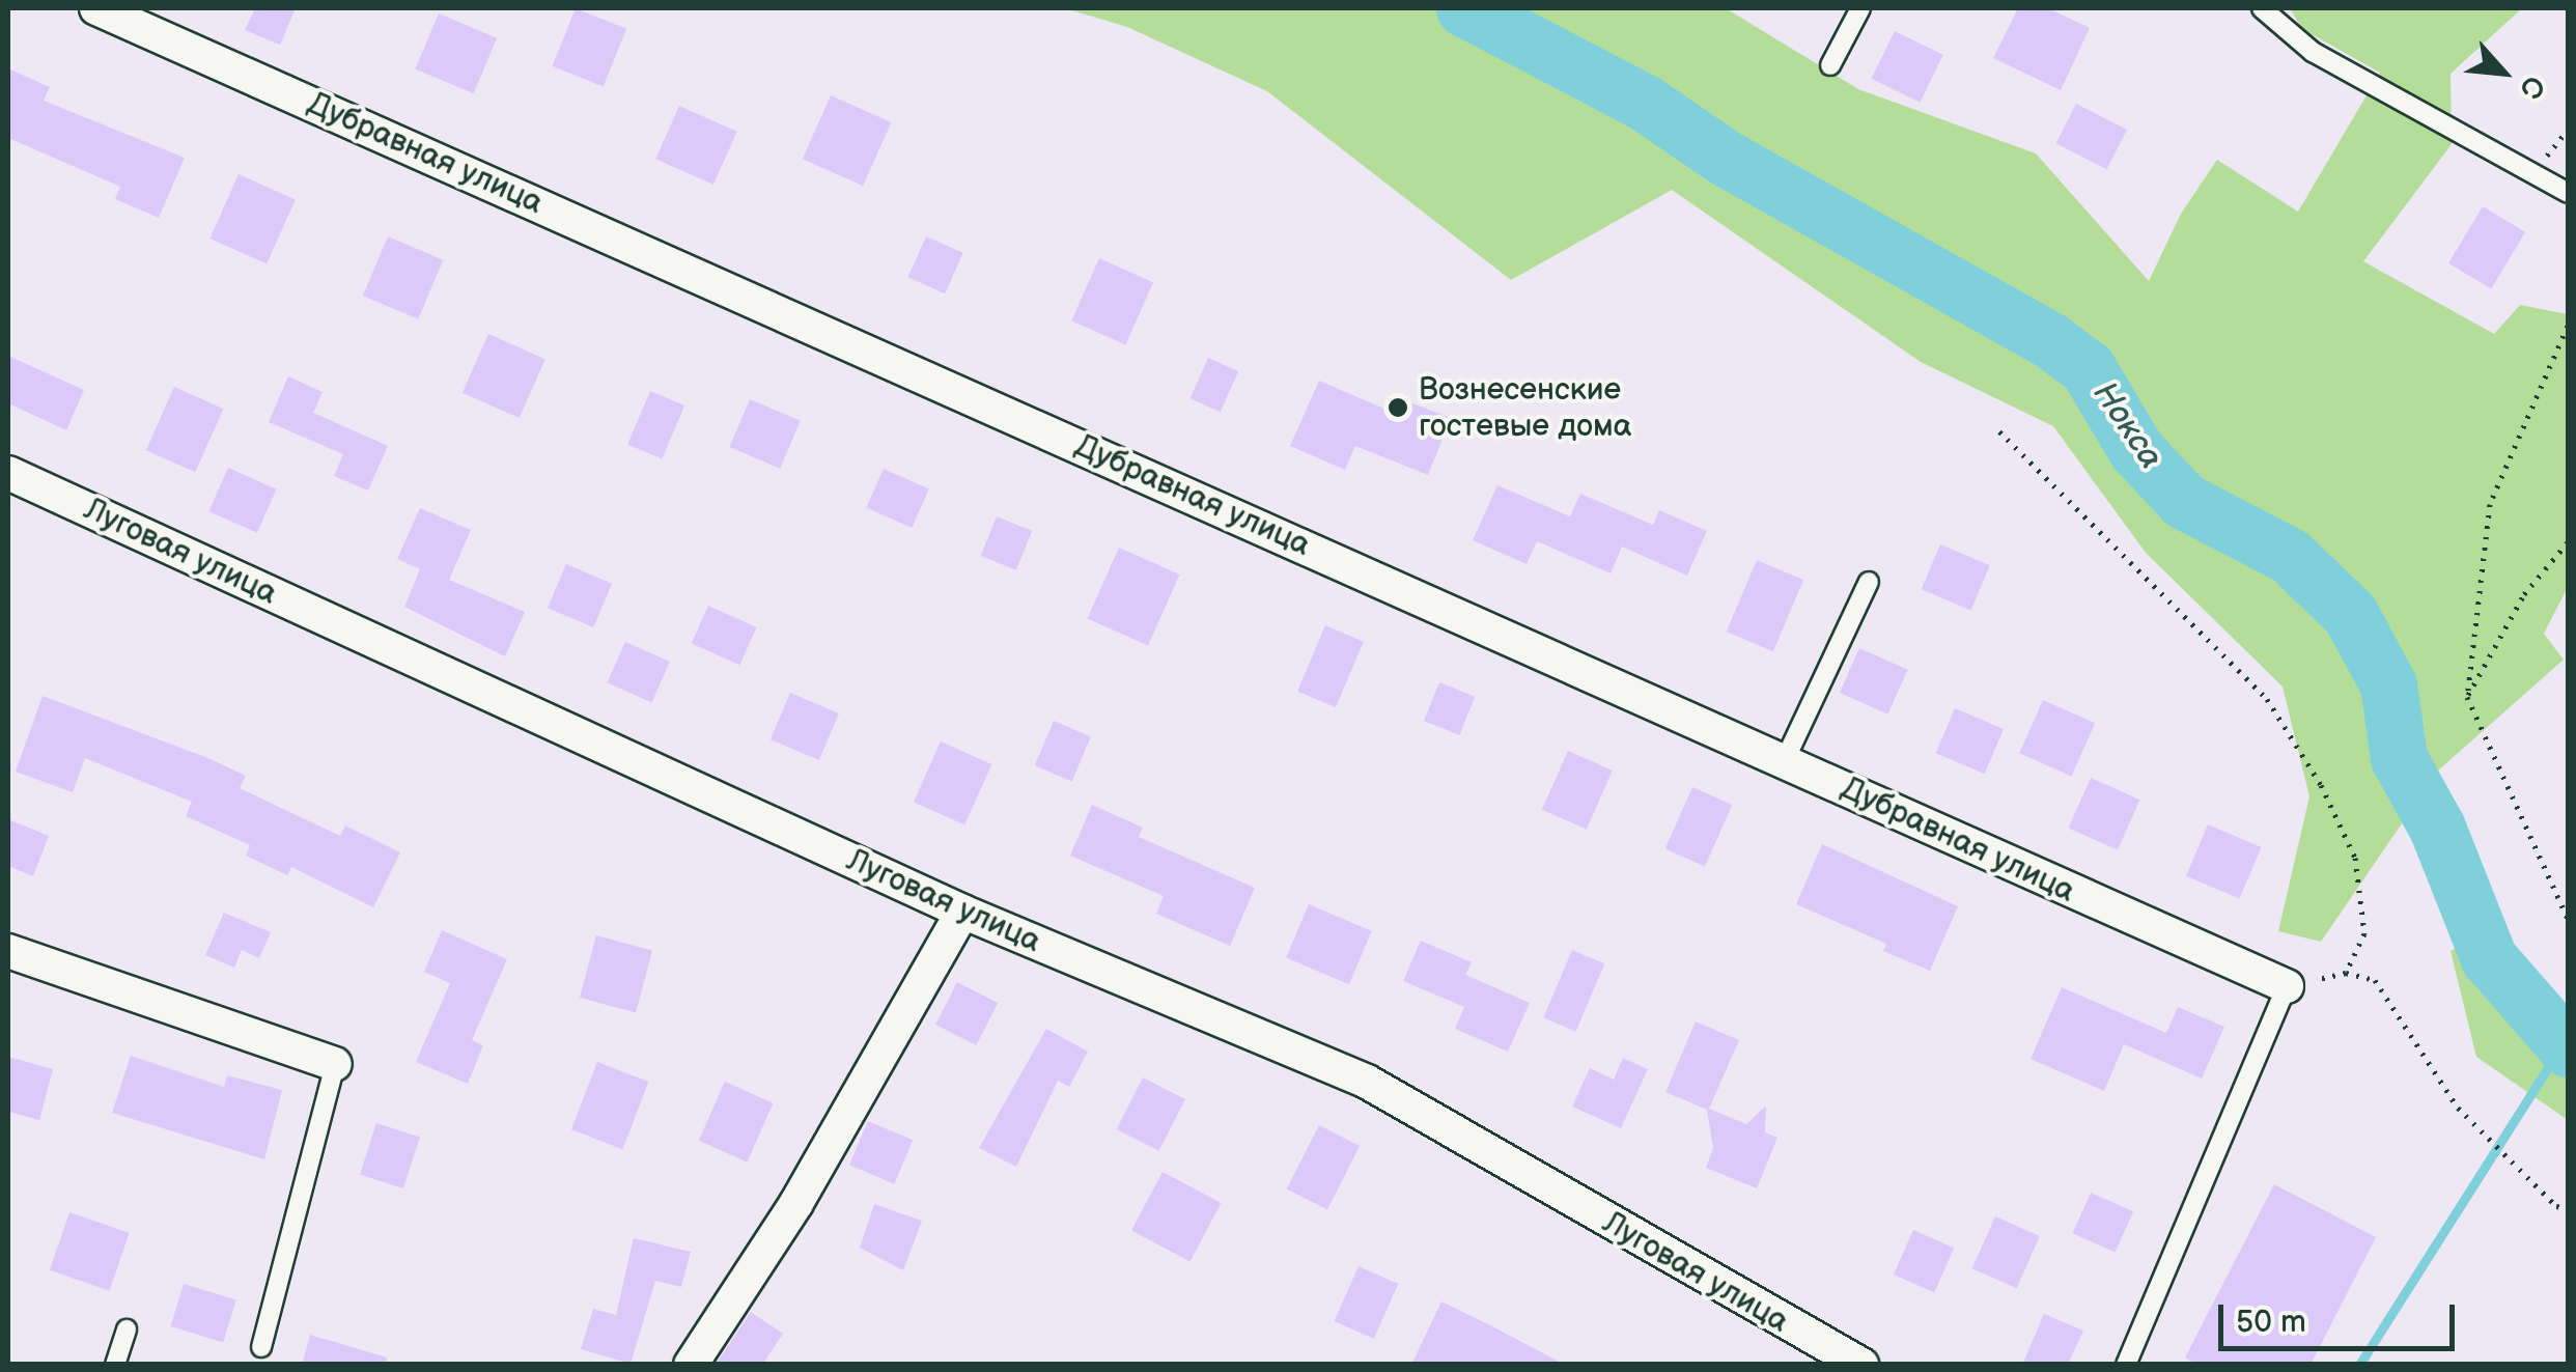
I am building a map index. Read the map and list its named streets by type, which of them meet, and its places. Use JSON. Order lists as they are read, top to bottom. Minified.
{"streets":{"street":["Дубравная улица","Луговая улица"]},"water":["Нокса"],"places":["Вознесенские гостевые дома"],"scale_bar":"50 m","north":"bottom right"}
